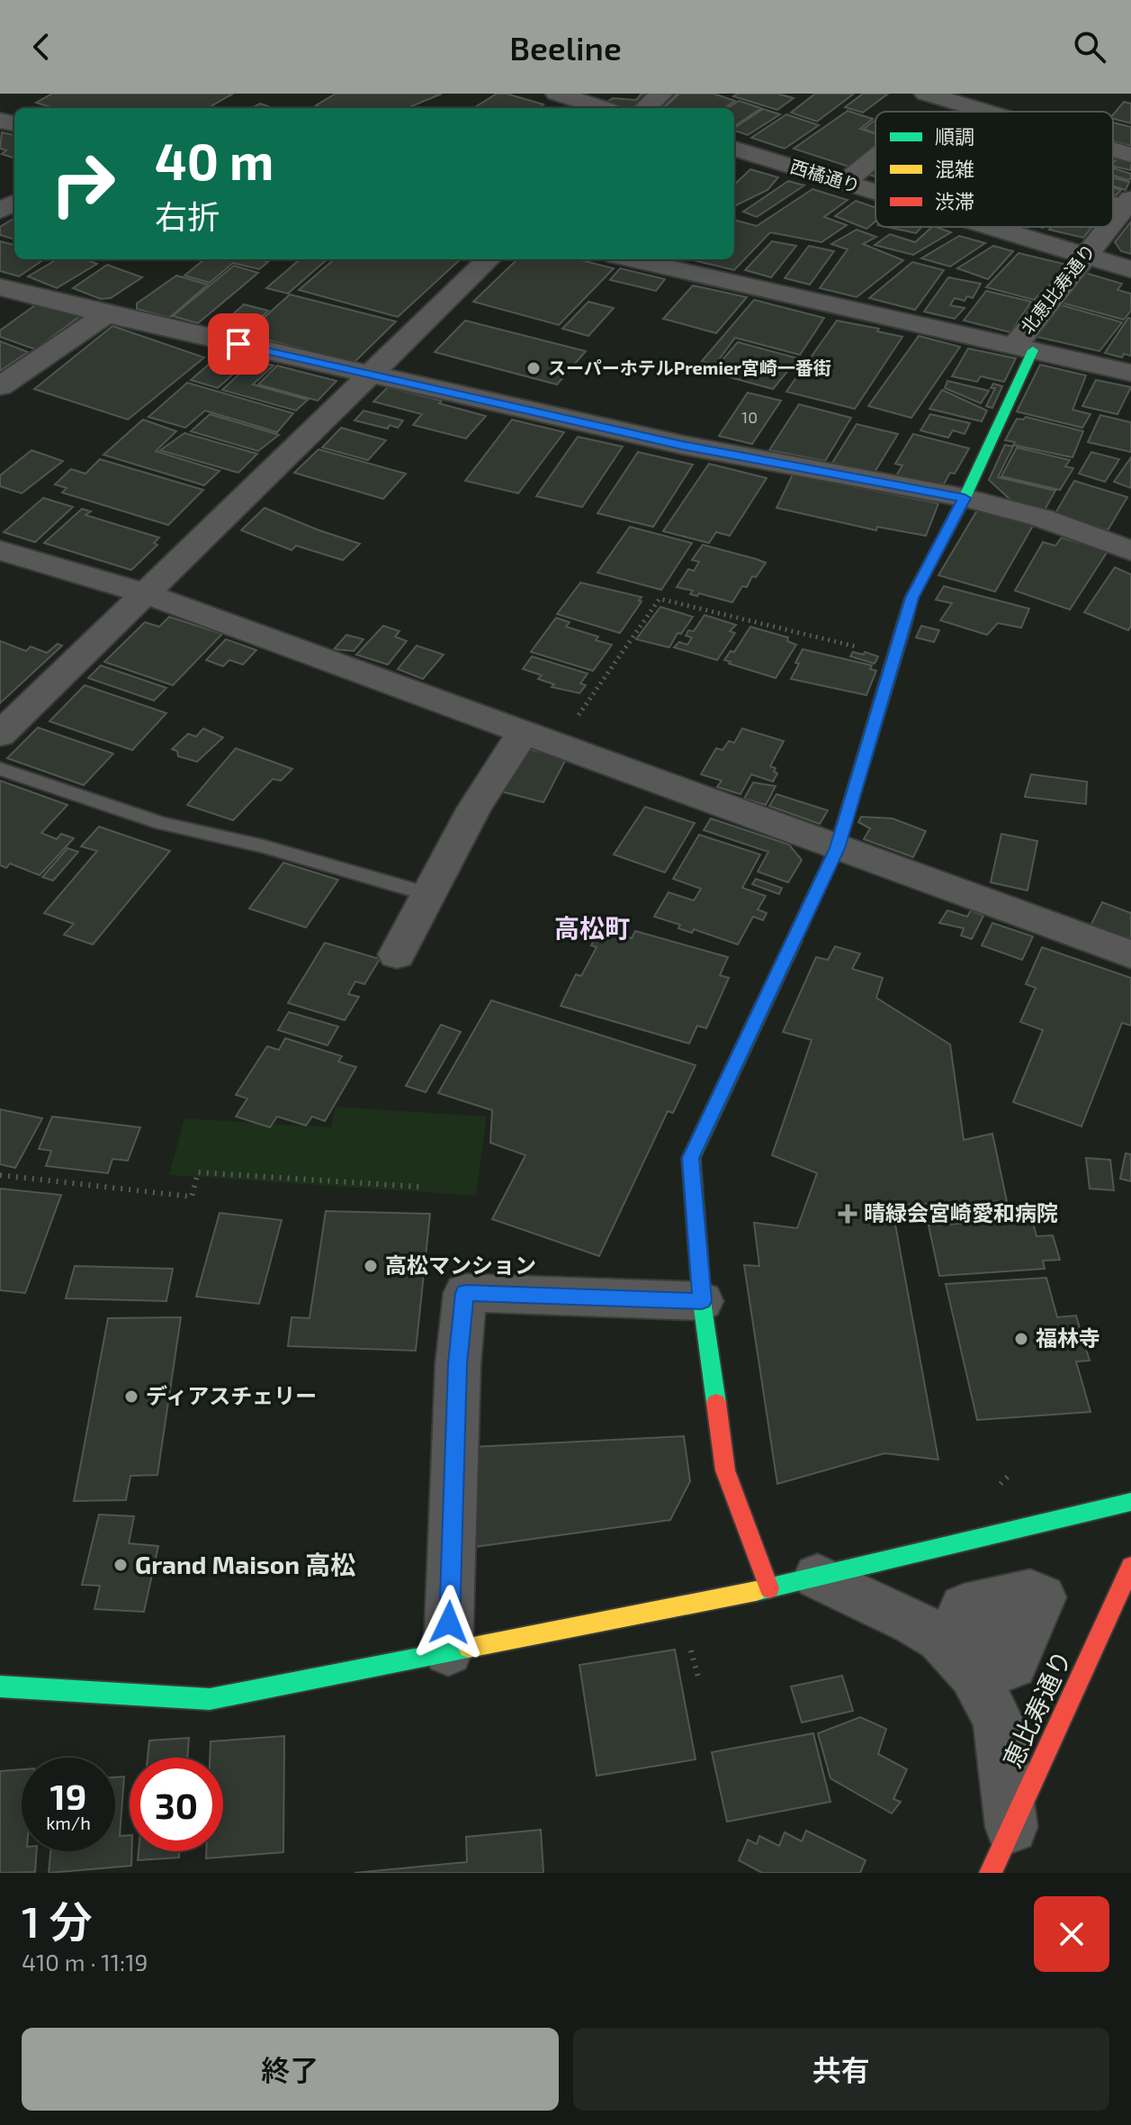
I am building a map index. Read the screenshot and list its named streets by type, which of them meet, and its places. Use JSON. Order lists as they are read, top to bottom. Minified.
{"streets":{"street":["西橘通り","北恵比寿通り","恵比寿通り"]},"crossings":[["西橘通り","北恵比寿通り"]],"districts":["高松町"],"places":{"other":["スーパーホテルPremier宮崎一番街","高松マンション","福林寺","ディアスチェリー","Grand Maison 高松"],"health":["晴緑会宮崎愛和病院"]},"house_numbers":["10"],"legend":["順調","混雑","渋滞"],"page":{"header":"Beeline","turn":["40 m","右折"],"speed":"19 km/h","limit":"30","heading":["1 分","410 m · 11:19"],"buttons":["終了","共有"]}}
